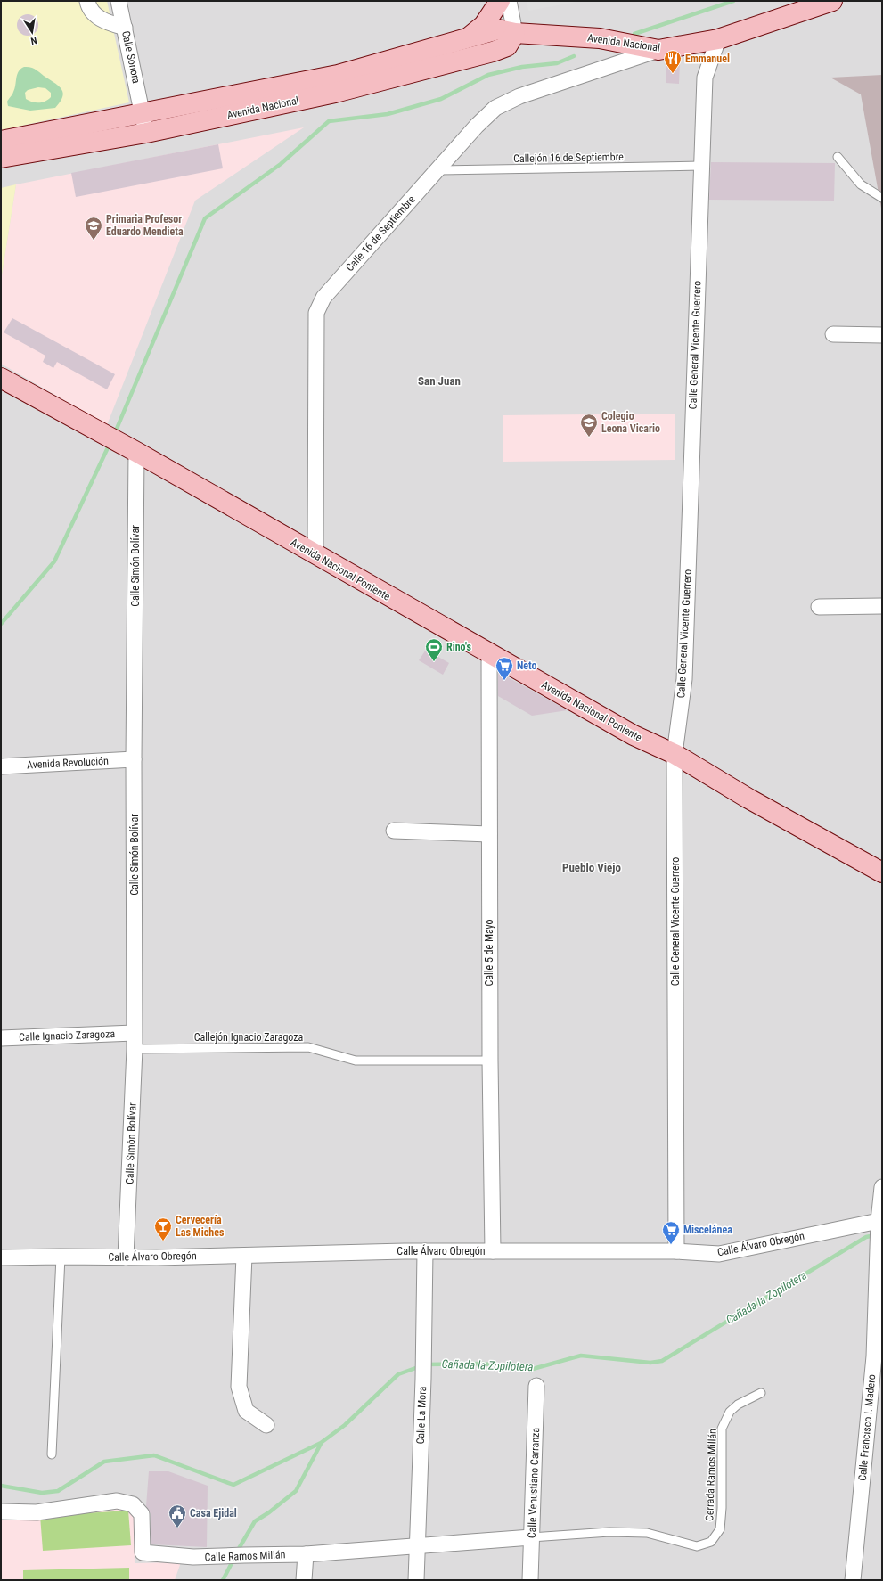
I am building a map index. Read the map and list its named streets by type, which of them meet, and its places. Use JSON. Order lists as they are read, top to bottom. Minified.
{"streets":{"main road":["Avenida Nacional","Avenida Nacional Poniente"],"street":["Calle Sonora","Calle 16 de Septiembre","Calle General Vicente Guerrero","Calle Simón Bolívar","Avenida Revolución","Calle 5 de Mayo","Calle Ignacio Zaragoza","Calle Álvaro Obregón","Calle La Mora","Calle Francisco I. Madero","Calle Venustiano Carranza","Calle Ramos Millán"],"lane":["Callejón 16 de Septiembre","Callejón Ignacio Zaragoza","Cerrada Ramos Millán"]},"crossings":[["Avenida Nacional","Calle Sonora"],["Avenida Nacional","Calle 16 de Septiembre"],["Avenida Nacional","Calle General Vicente Guerrero"],["Callejón 16 de Septiembre","Calle 16 de Septiembre"],["Callejón 16 de Septiembre","Calle General Vicente Guerrero"],["Calle 16 de Septiembre","Avenida Nacional Poniente"],["Calle General Vicente Guerrero","Avenida Nacional Poniente"],["Calle General Vicente Guerrero","Calle Álvaro Obregón"],["Calle Simón Bolívar","Avenida Nacional Poniente"],["Calle Simón Bolívar","Avenida Revolución"],["Calle Simón Bolívar","Calle Ignacio Zaragoza"],["Calle Simón Bolívar","Callejón Ignacio Zaragoza"],["Calle Simón Bolívar","Calle Álvaro Obregón"],["Avenida Nacional Poniente","Calle 5 de Mayo"],["Calle 5 de Mayo","Callejón Ignacio Zaragoza"],["Calle 5 de Mayo","Calle Álvaro Obregón"],["Calle Álvaro Obregón","Calle La Mora"],["Calle Álvaro Obregón","Calle Francisco I. Madero"],["Calle La Mora","Calle Ramos Millán"],["Cerrada Ramos Millán","Calle Venustiano Carranza"],["Cerrada Ramos Millán","Calle Ramos Millán"],["Calle Venustiano Carranza","Calle Ramos Millán"]],"districts":["San Juan","Pueblo Viejo"],"water":["Cañada la Zopilotera"],"places":{"restaurant":["Emmanuel"],"school or university":["Primaria Profesor Eduardo Mendieta","Colegio Leona Vicario"],"sports":["Rino's"],"supermarket":["Neto","Miscelánea"],"bar":["Cervecería Las Miches"],"public building":["Casa Ejidal"]},"north":"bottom"}
